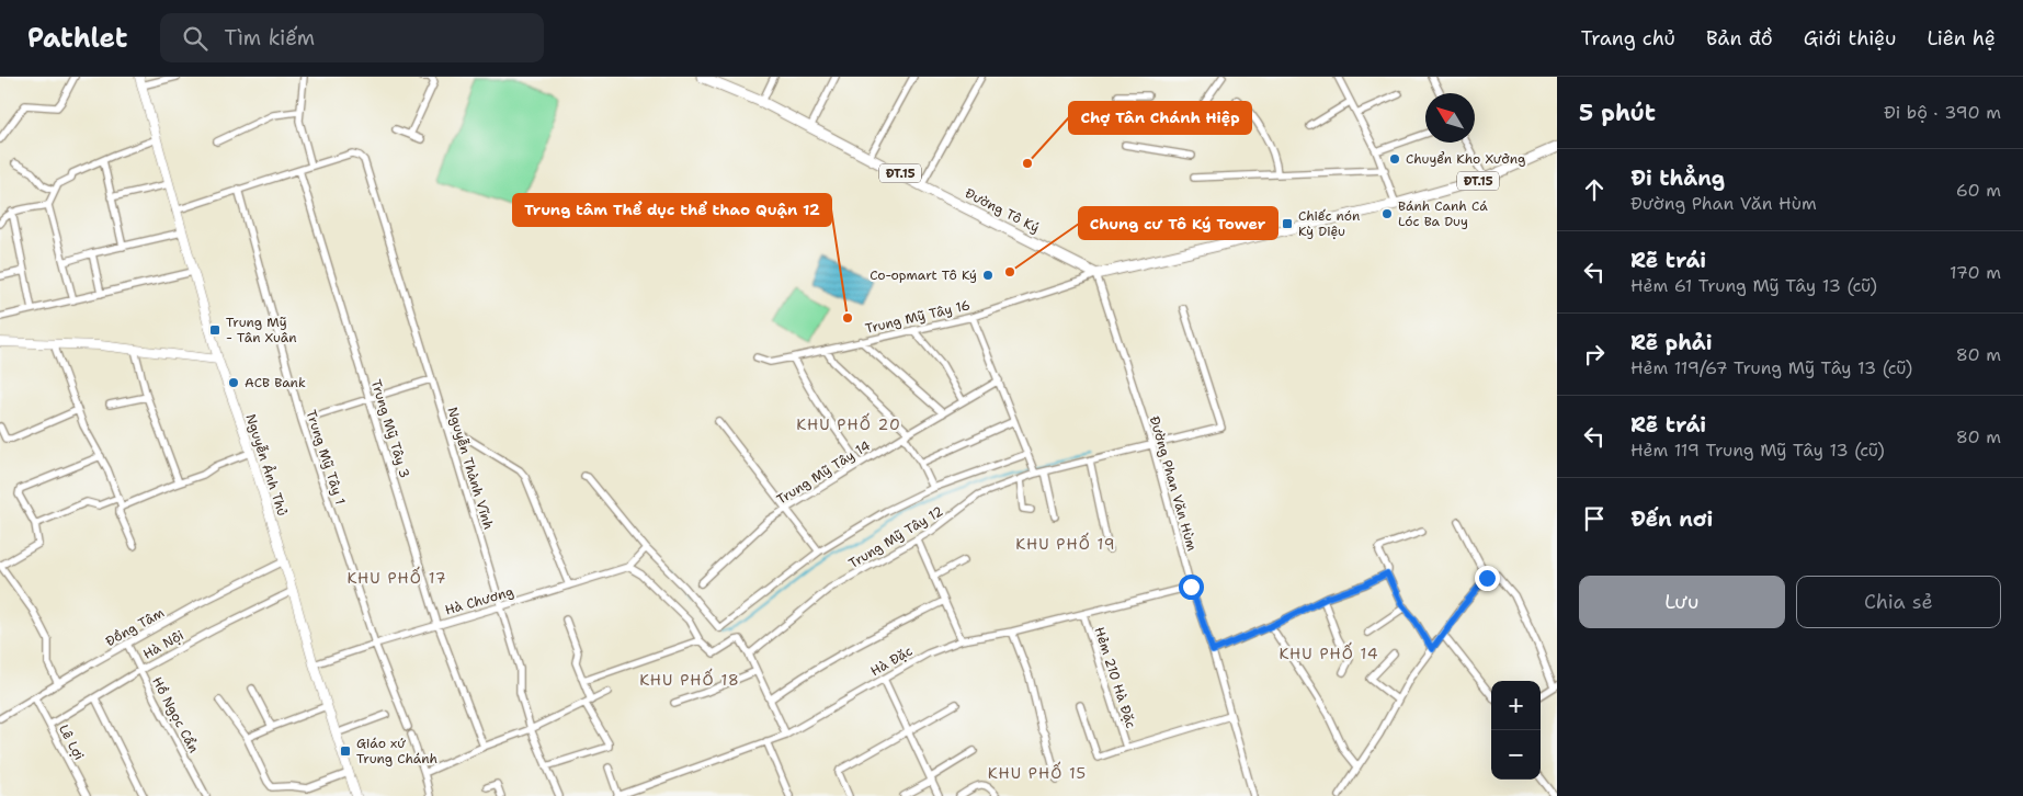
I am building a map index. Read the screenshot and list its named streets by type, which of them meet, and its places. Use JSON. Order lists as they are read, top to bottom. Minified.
{"streets":{"main road":["ĐT.15","Đường Tô Ký","Nguyễn Ảnh Thủ"],"street":["Trung Mỹ Tây 16","Trung Mỹ Tây 3","Trung Mỹ Tây 1","Nguyễn Thành Vĩnh","Trung Mỹ Tây 14","Đường Phan Văn Hùm","Trung Mỹ Tây 12","Hà Chương","Đồng Tâm","Hà Nội","Hà Đặc","Hẻm 210 Hà Đặc","Hồ Ngọc Cẩn","Lê Lợi"]},"crossings":[["ĐT.15","Đường Tô Ký"],["ĐT.15","Trung Mỹ Tây 16"],["ĐT.15","Đường Phan Văn Hùm"],["Đường Tô Ký","Trung Mỹ Tây 16"],["Đường Tô Ký","Đường Phan Văn Hùm"],["Trung Mỹ Tây 16","Đường Phan Văn Hùm"],["Trung Mỹ Tây 3","Hà Chương"],["Trung Mỹ Tây 1","Hà Chương"],["Nguyễn Ảnh Thủ","Hà Chương"],["Nguyễn Ảnh Thủ","Đồng Tâm"],["Nguyễn Ảnh Thủ","Hà Nội"],["Nguyễn Thành Vĩnh","Hà Chương"],["Đường Phan Văn Hùm","Trung Mỹ Tây 12"],["Đường Phan Văn Hùm","Hà Đặc"],["Đồng Tâm","Hồ Ngọc Cẩn"],["Đồng Tâm","Lê Lợi"],["Hà Nội","Hồ Ngọc Cẩn"],["Hà Nội","Lê Lợi"],["Hà Đặc","Hẻm 210 Hà Đặc"]],"districts":["KHU PHỐ 20","KHU PHỐ 19","KHU PHỐ 17","KHU PHỐ 14","KHU PHỐ 18","KHU PHỐ 15"],"places":{"other":["Chuyển Kho Xưởng","Chợ Tân Chánh Hiệp","Bánh Canh Cá Lóc Ba Duy","Chung cư Tô Ký Tower","Co-opmart Tô Ký","Trung tâm Thể dục thể thao Quận 12","ACB Bank"],"transit":["Chiếc nón Kỳ Diệu","Trung Mỹ - Tân Xuân","Giáo xứ Trung Chánh"]},"north":"top left","page":{"header":"Pathlet","search":"Tìm kiếm","nav":["Trang chủ","Bản đồ","Giới thiệu","Liên hệ"],"heading":["5 phút","Đi bộ · 390 m"],"list":[["Đi thẳng","Đường Phan Văn Hùm","60 m"],["Rẽ trái","Hẻm 61 Trung Mỹ Tây 13 (cũ)","170 m"],["Rẽ phải","Hẻm 119/67 Trung Mỹ Tây 13 (cũ)","80 m"],["Rẽ trái","Hẻm 119 Trung Mỹ Tây 13 (cũ)","80 m"],"Đến nơi"],"buttons":["Lưu","Chia sẻ"],"map_buttons":["+","−"]}}
